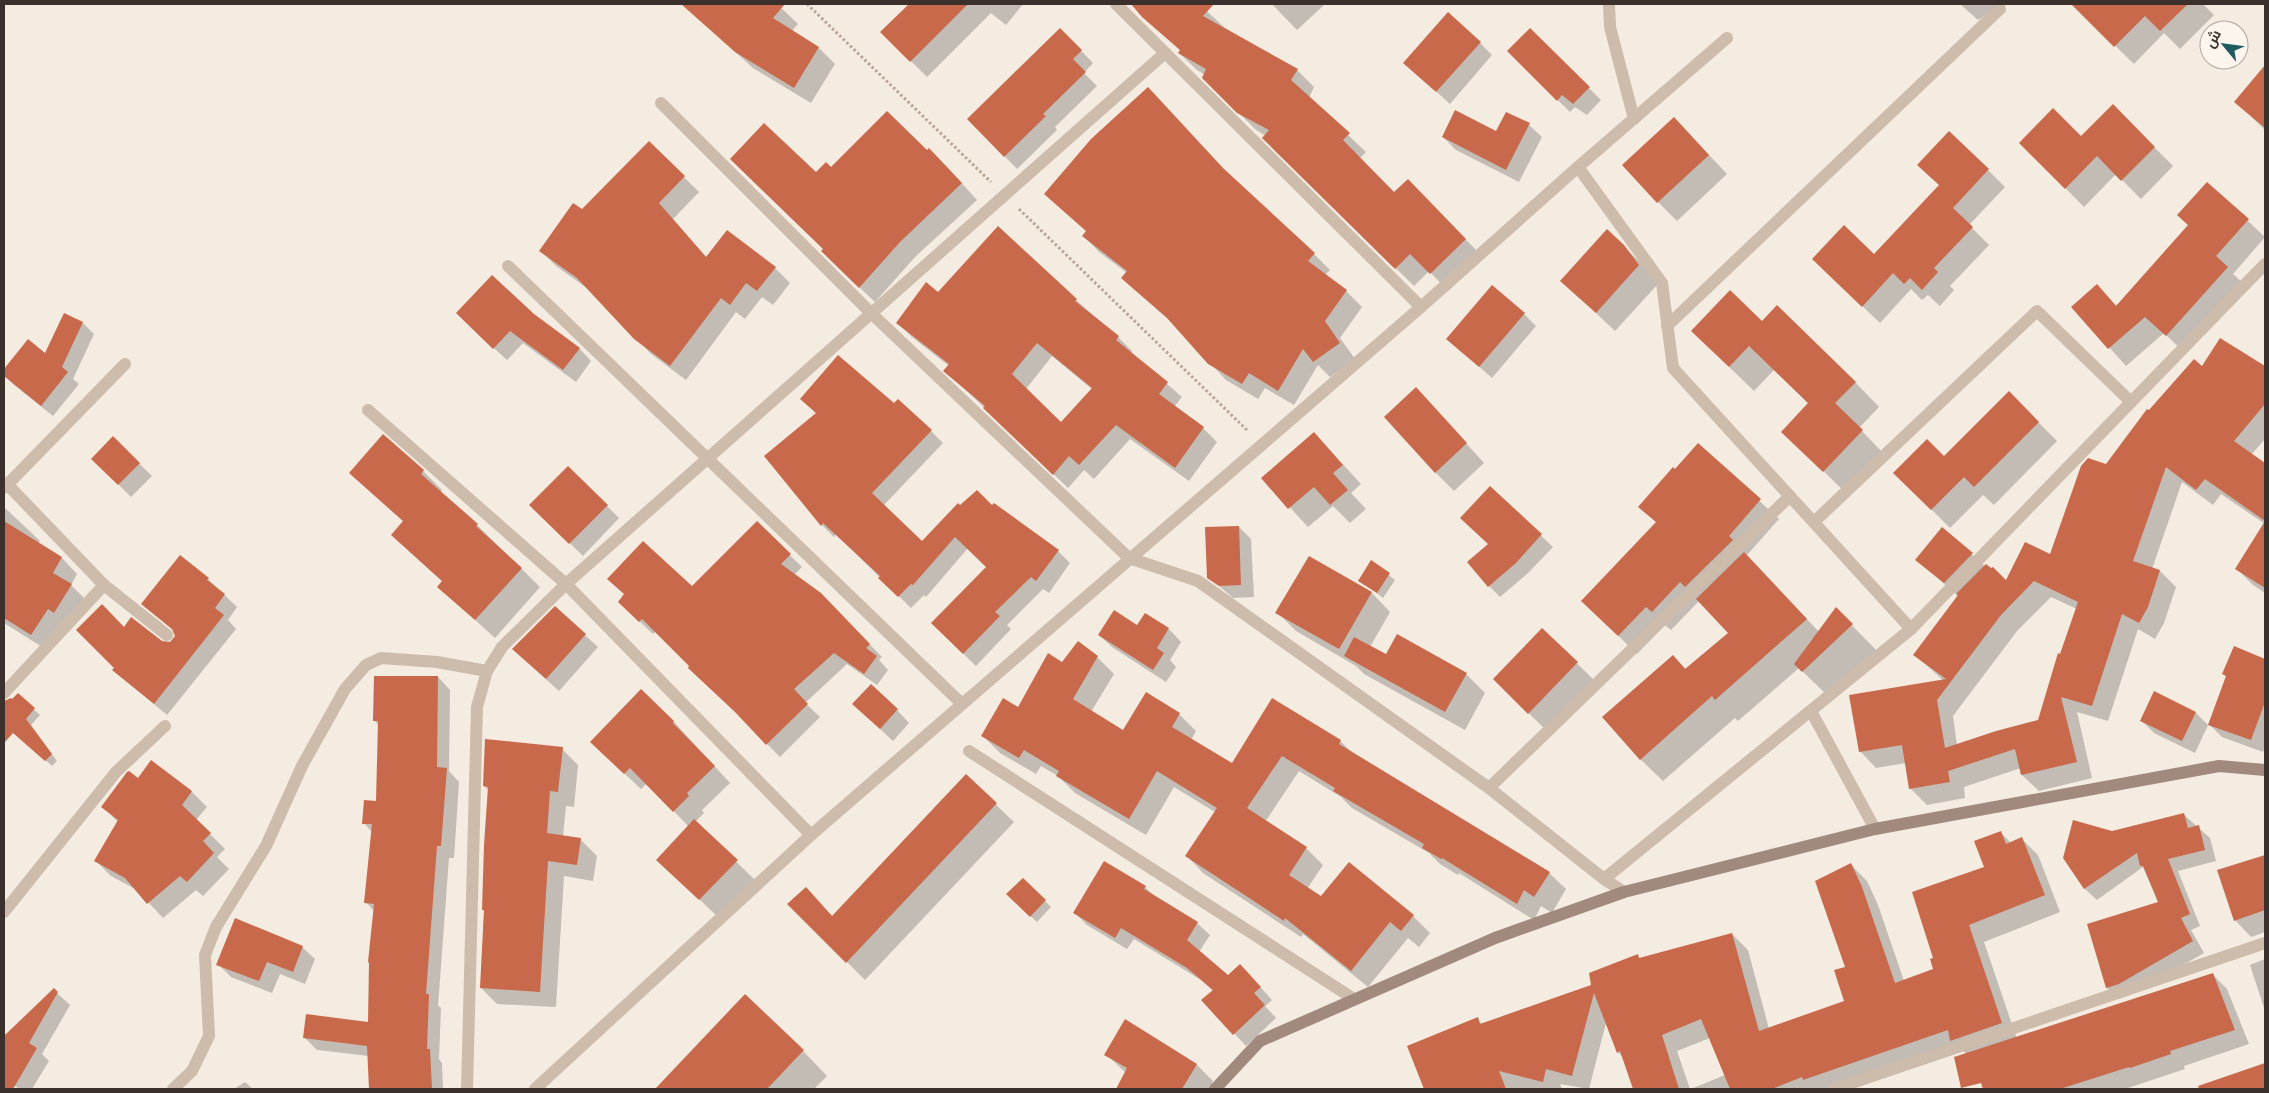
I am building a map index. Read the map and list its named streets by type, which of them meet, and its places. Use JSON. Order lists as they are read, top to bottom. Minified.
{"north":"top left"}
